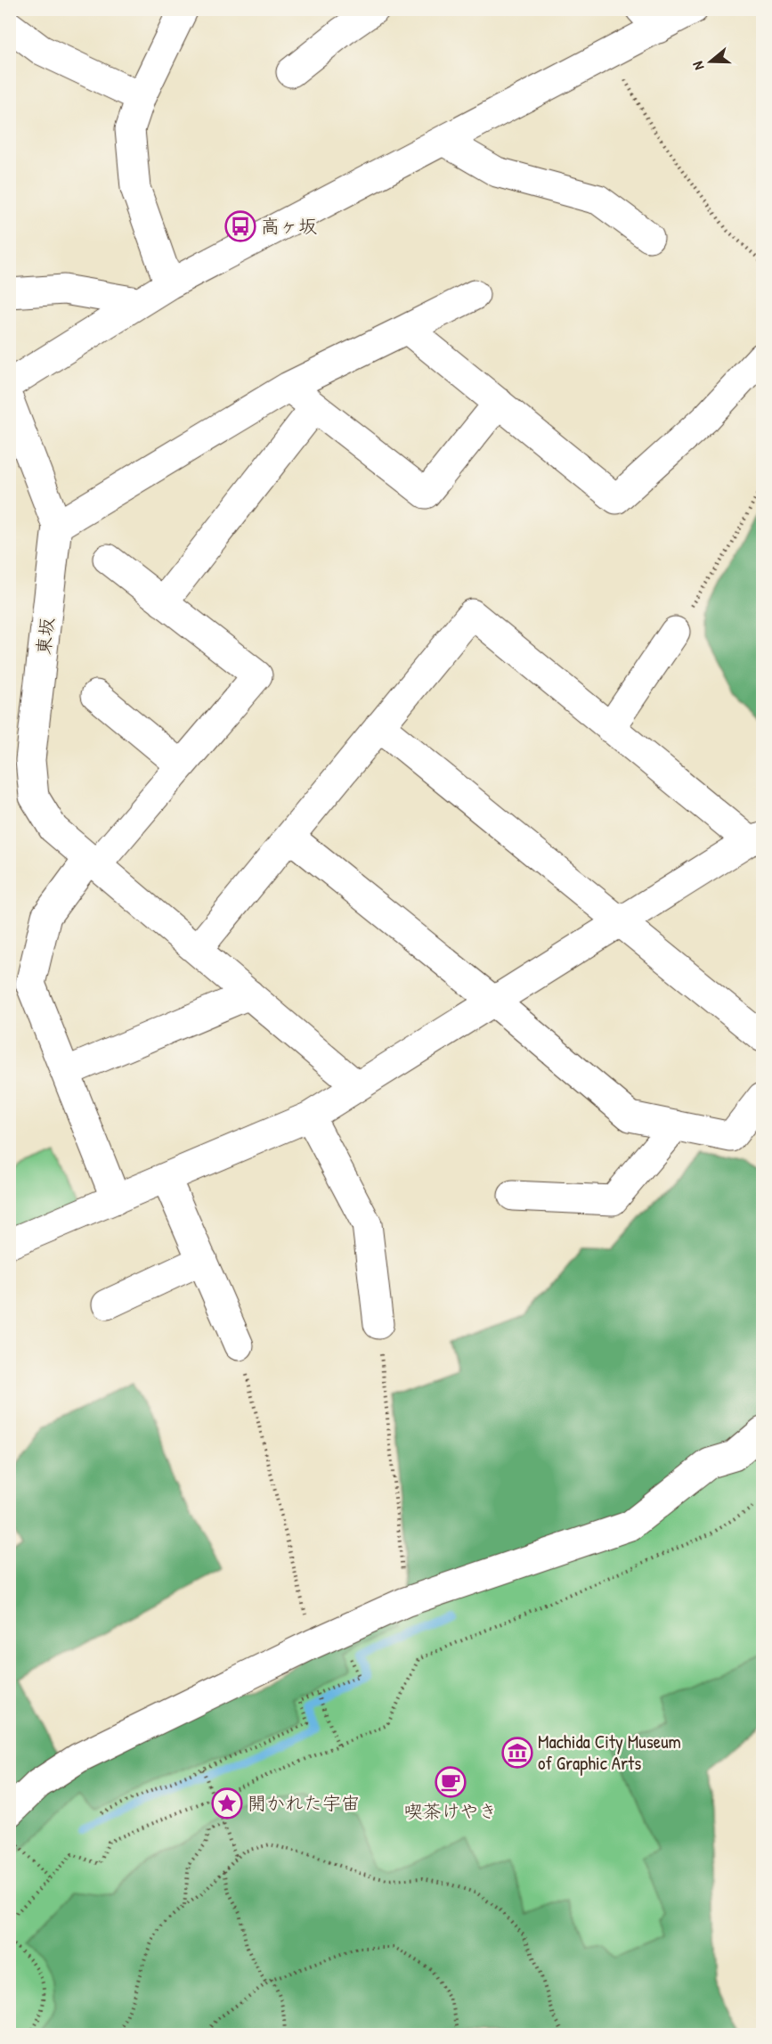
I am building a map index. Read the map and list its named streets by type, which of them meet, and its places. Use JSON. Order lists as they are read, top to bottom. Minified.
{"streets":{"street":["東坂"]},"places":{"bus stop":["高ヶ坂"],"museum":["Machida City Museum of Graphic Arts"],"cafe":["喫茶けやき"],"place":["開かれた宇宙"]},"north":"left"}
